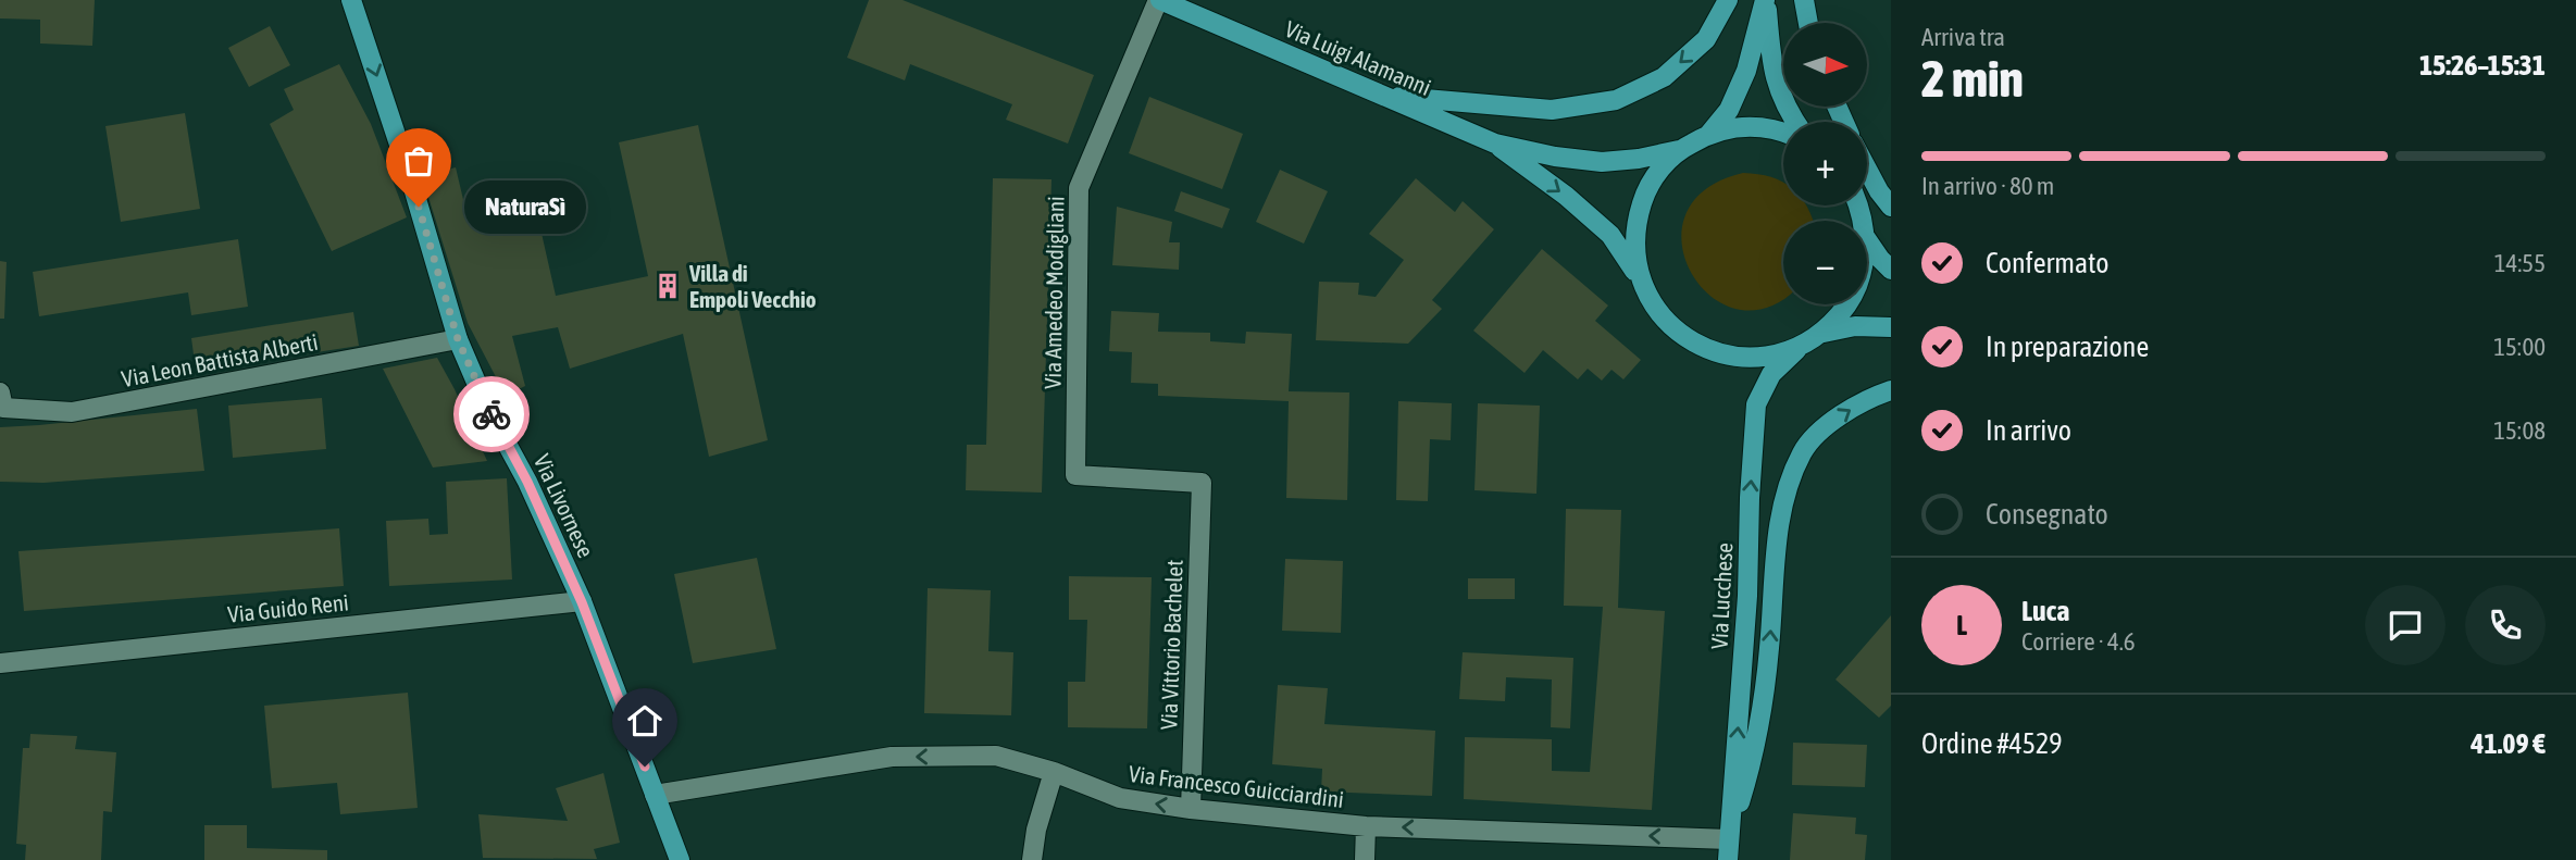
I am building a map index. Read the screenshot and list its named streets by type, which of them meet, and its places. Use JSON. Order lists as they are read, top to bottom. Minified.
{"streets":{"main road":["Via Luigi Alamanni","Via Livornese","Via Lucchese"],"street":["Via Amedeo Modigliani","Via Leon Battista Alberti","Via Guido Reni","Via Vittorio Bachelet","Via Francesco Guicciardini"]},"crossings":[["Via Luigi Alamanni","Via Amedeo Modigliani"],["Via Luigi Alamanni","Via Lucchese"],["Via Amedeo Modigliani","Via Vittorio Bachelet"],["Via Leon Battista Alberti","Via Livornese"],["Via Livornese","Via Guido Reni"],["Via Livornese","Via Francesco Guicciardini"],["Via Lucchese","Via Francesco Guicciardini"],["Via Vittorio Bachelet","Via Francesco Guicciardini"]],"one_way":["Via Livornese","Via Francesco Guicciardini"],"places":{"other":["NaturaSì"],"building":["Villa di Empoli Vecchio"]},"north":"right","page":{"heading":["2 min","Arriva tra","15:26–15:31"],"panel":["Luca","Corriere · 4.6","Ordine #4529","41.09 €"],"map_buttons":["+","−"],"bar":"In arrivo · 80 m","bubble":"NaturaSì","list":[["Confermato","14:55"],["In preparazione","15:00"],["In arrivo","15:08"],"Consegnato"],"round":"L"}}
